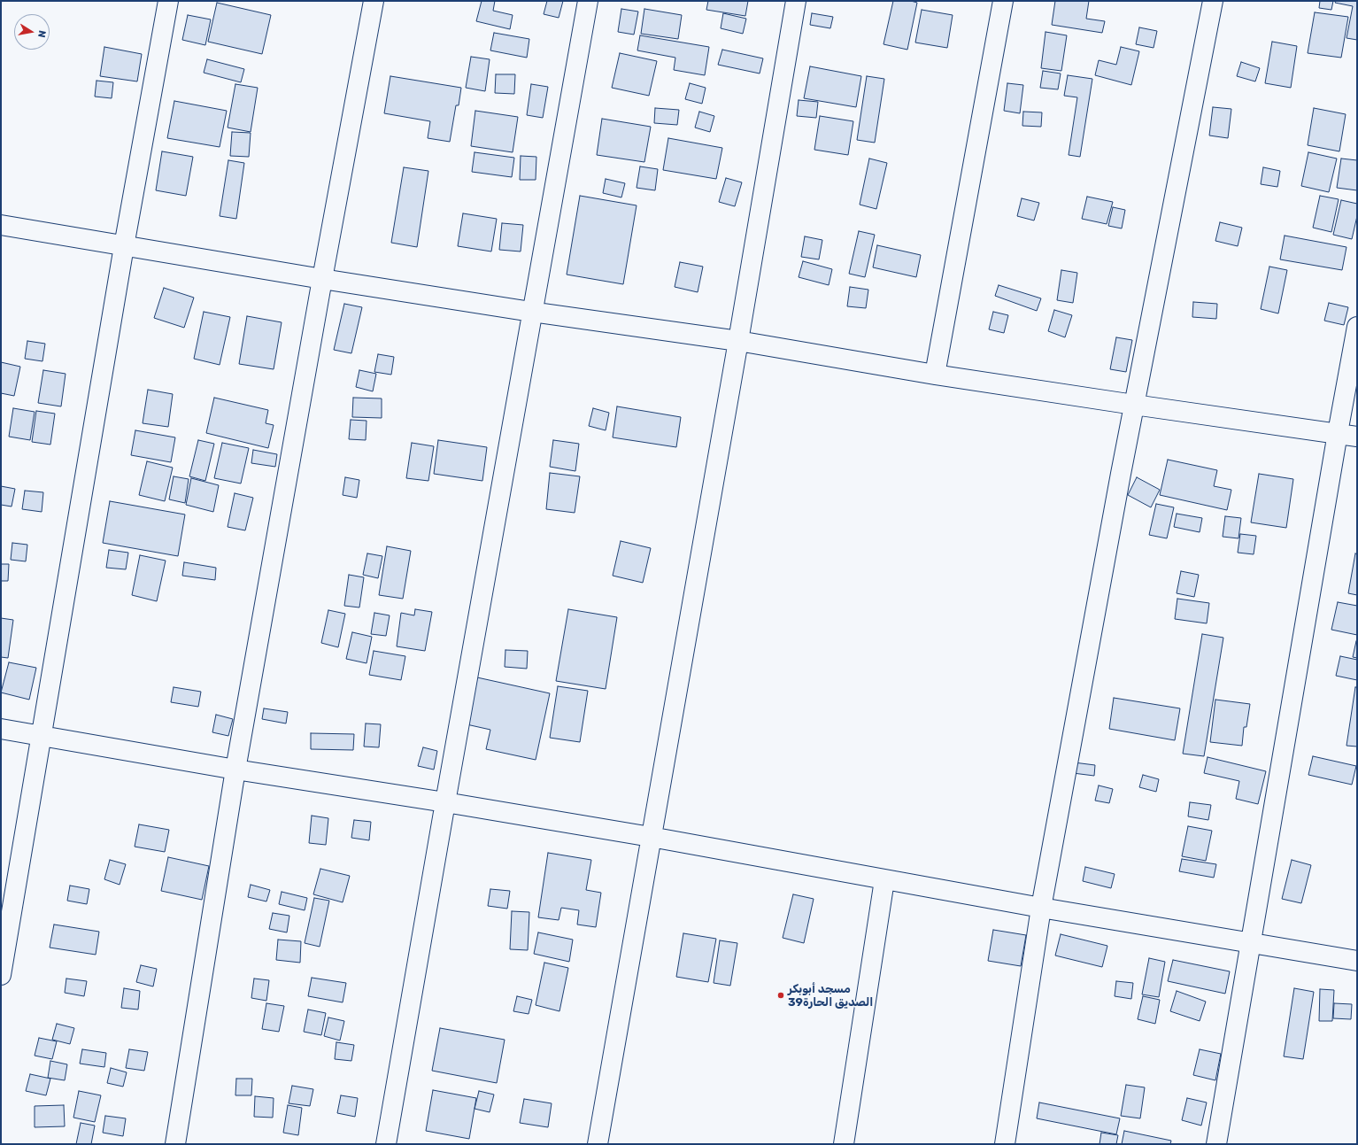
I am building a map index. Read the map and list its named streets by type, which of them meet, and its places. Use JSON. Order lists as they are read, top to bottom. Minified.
{"places":["مسجد أبوبكر الصديق الحارة39"],"north":"right"}
